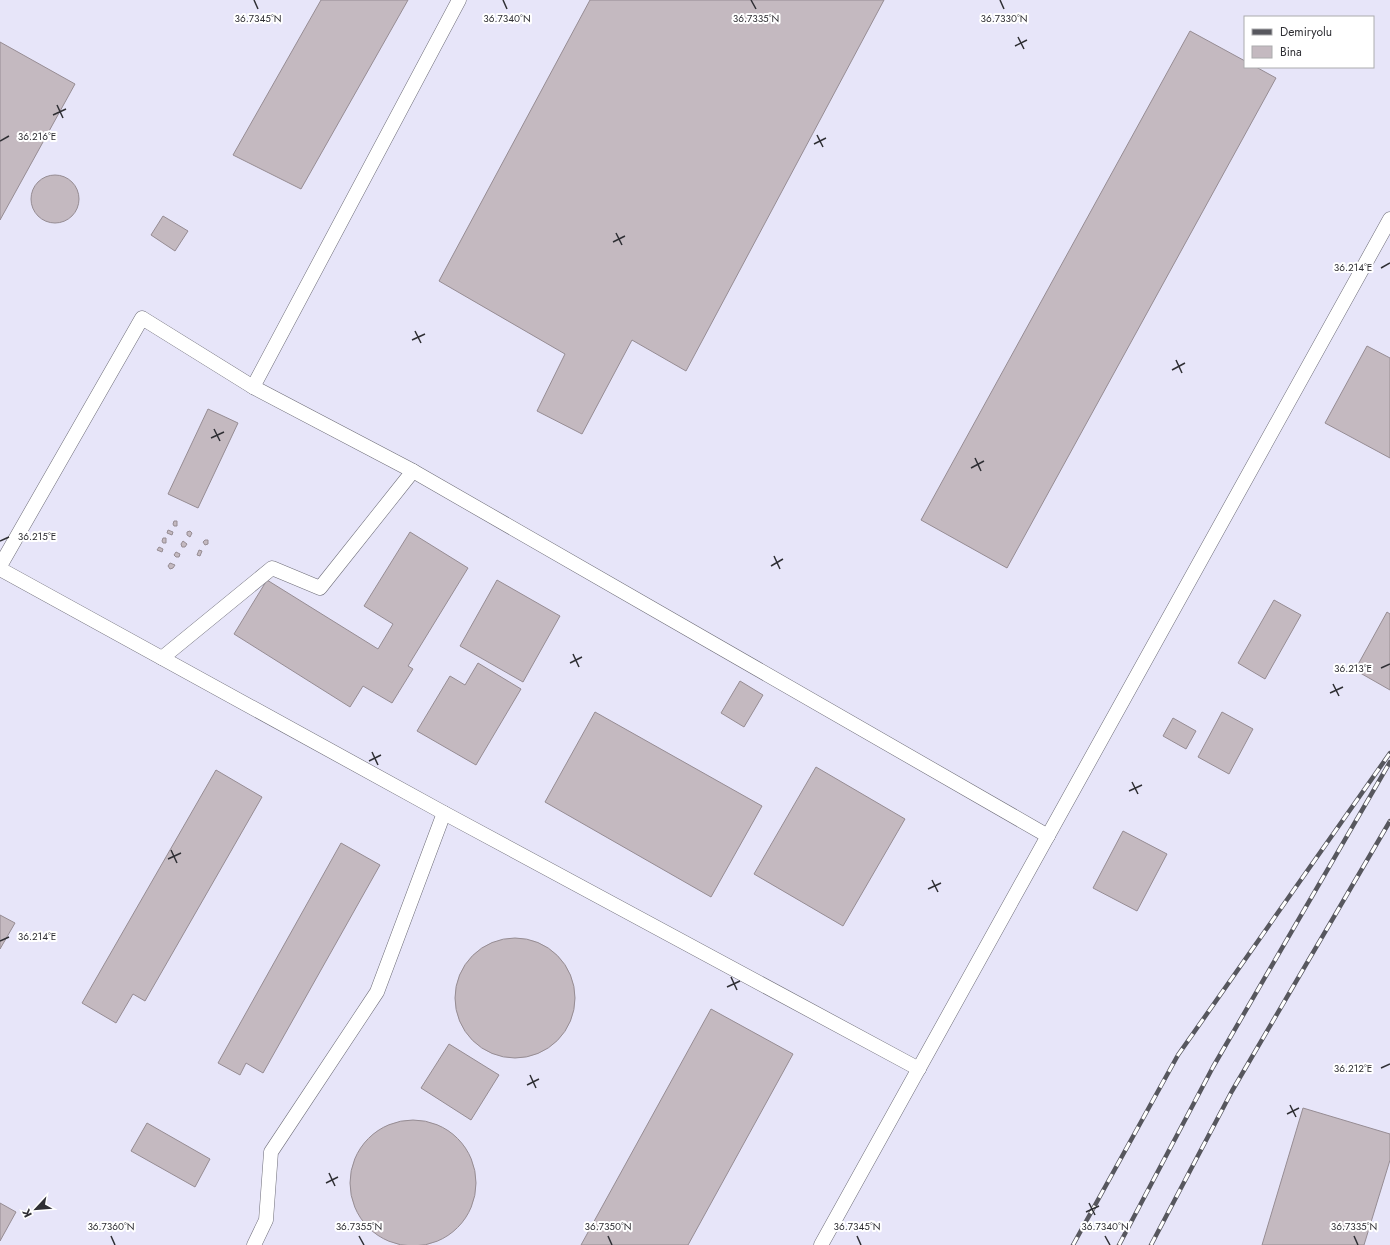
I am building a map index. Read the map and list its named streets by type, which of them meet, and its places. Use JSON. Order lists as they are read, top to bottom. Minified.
{"legend":["Demiryolu","Bina"],"north":"bottom left","coordinates":["36.7345°N","36.7340°N","36.7335°N","36.7330°N","36.216°E","36.214°E","36.215°E","36.213°E","36.212°E","36.7360°N","36.7355°N","36.7350°N"]}
